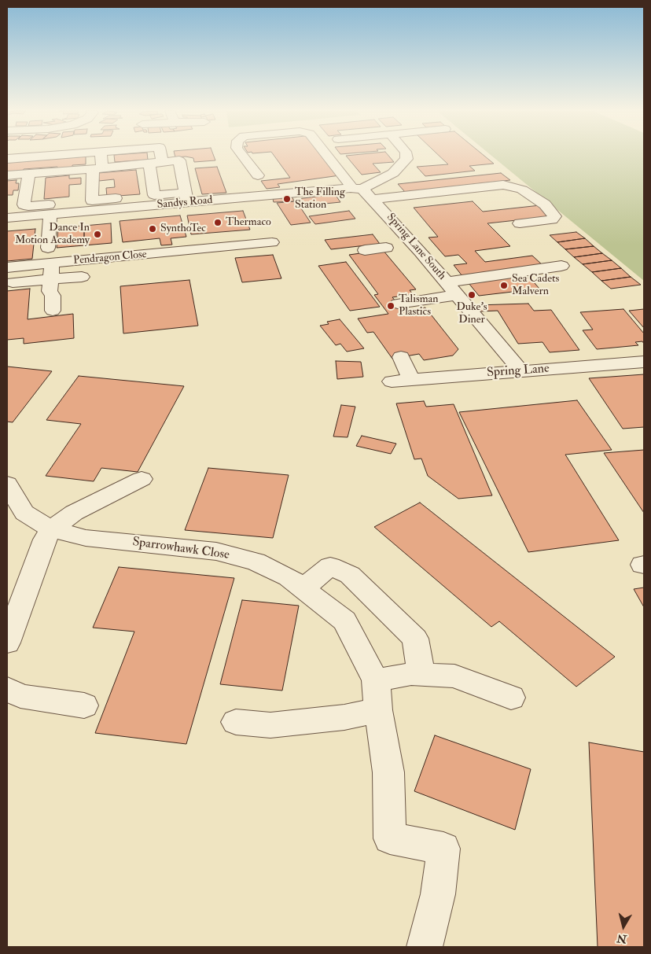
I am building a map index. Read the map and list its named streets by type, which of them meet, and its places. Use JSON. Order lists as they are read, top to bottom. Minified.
{"streets":{"street":["Sandys Road","Spring Lane South","Pendragon Close","Spring Lane","Sparrowhawk Close"]},"crossings":[["Sandys Road","Spring Lane South"],["Spring Lane South","Spring Lane"]],"places":["The Filling Station","Thermaco","SynthoTec","Dance In Motion Academy","Sea Cadets Malvern","Duke's Diner","Talisman Plastics"],"north":"bottom"}
